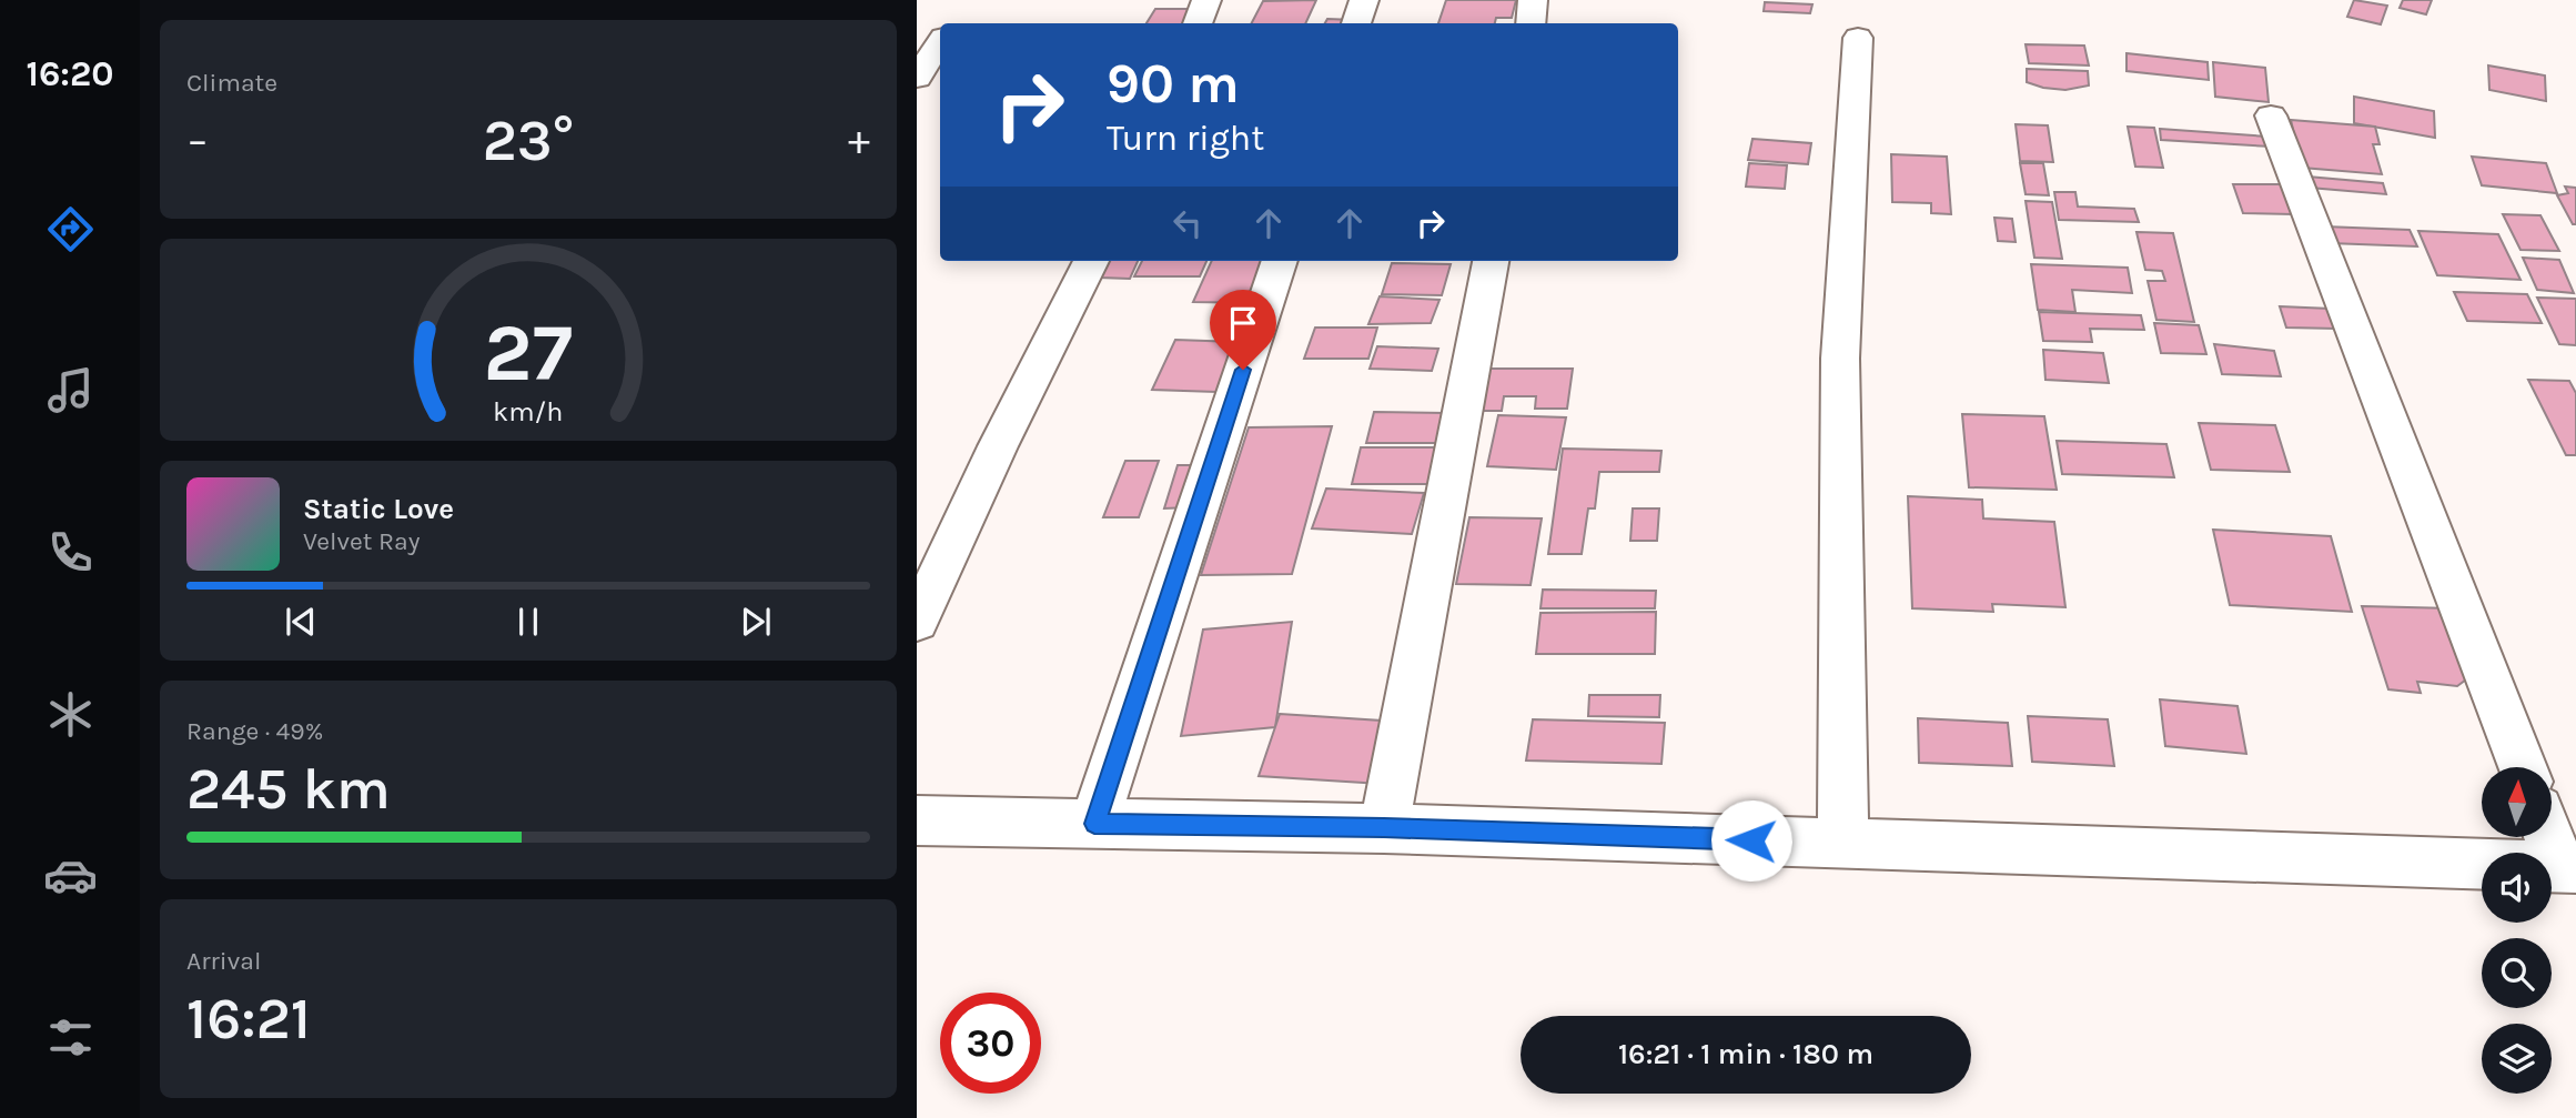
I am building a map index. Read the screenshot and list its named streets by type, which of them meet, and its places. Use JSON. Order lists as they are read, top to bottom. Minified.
{"north":"top","page":{"tabs":"16:20","tile":["Climate",["Range · 49%","245 km"],["Arrival","16:21"]],"turn":["90 m","Turn right"],"heat":["−","23°","+"],"song":["Static Love","Velvet Ray"],"limit":"30","trip":"16:21 · 1 min · 180 m","gauge":["27","km/h"]}}
